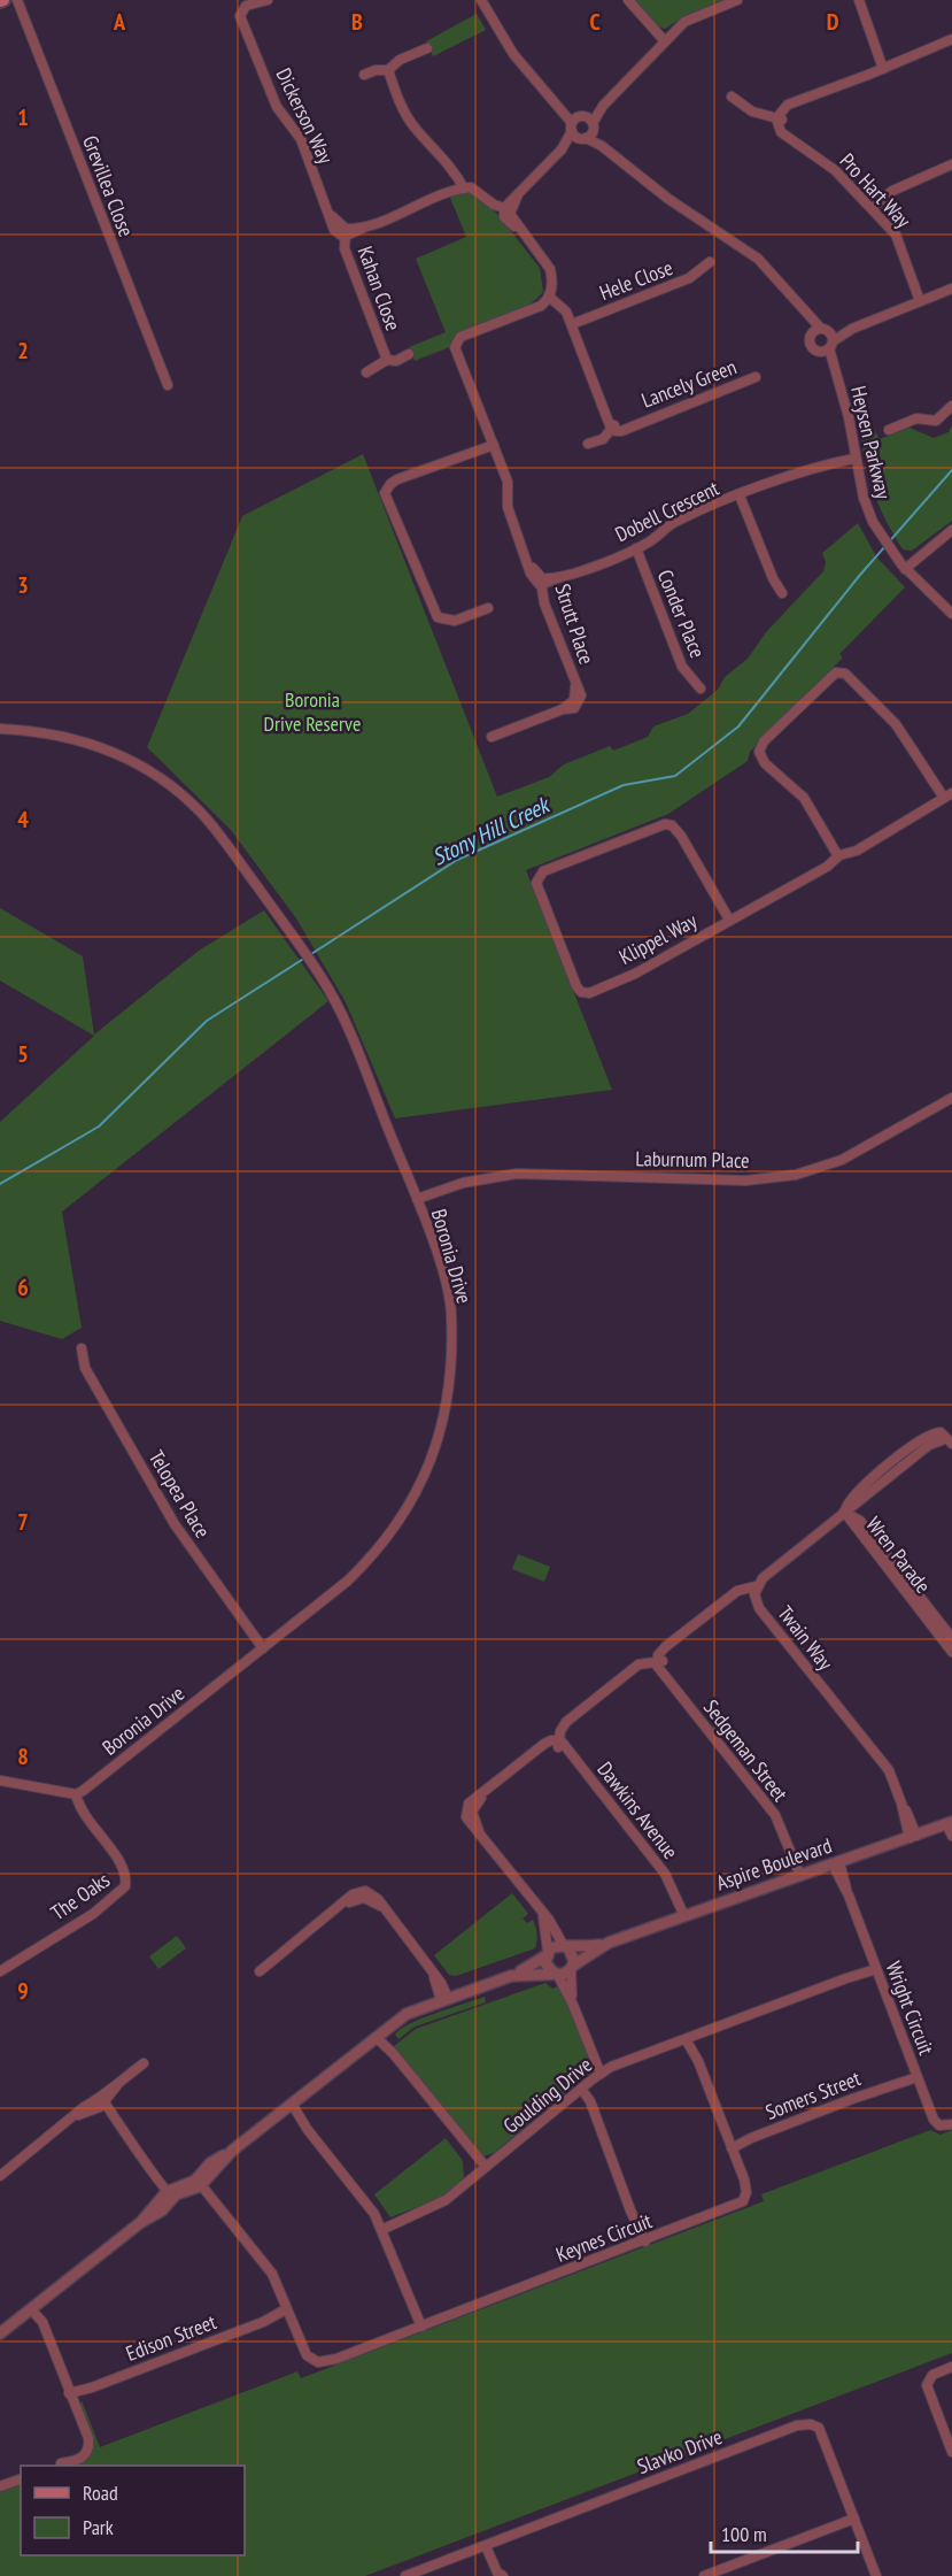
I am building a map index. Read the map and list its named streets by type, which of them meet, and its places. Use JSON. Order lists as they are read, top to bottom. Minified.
{"streets":{"street":["Dickerson Way","Grevillea Close","Pro Hart Way","Hele Close","Kahan Close","Lancely Green","Heysen Parkway","Dobell Crescent","Conder Place","Strutt Place","Klippel Way","Laburnum Place","Boronia Drive","Telopea Place","Wren Parade","Twain Way","Sedgeman Street","Dawkins Avenue","Aspire Boulevard","The Oaks","Wright Circuit","Goulding Drive","Somers Street","Keynes Circuit","Edison Street","Slavko Drive"]},"crossings":[["Dickerson Way","Kahan Close"],["Heysen Parkway","Dobell Crescent"],["Dobell Crescent","Conder Place"],["Dobell Crescent","Strutt Place"],["Laburnum Place","Boronia Drive"],["Boronia Drive","Telopea Place"],["Boronia Drive","The Oaks"],["Twain Way","Aspire Boulevard"],["Sedgeman Street","Aspire Boulevard"],["Dawkins Avenue","Aspire Boulevard"],["Aspire Boulevard","Wright Circuit"],["Wright Circuit","Goulding Drive"],["Wright Circuit","Somers Street"],["Goulding Drive","Keynes Circuit"],["Somers Street","Keynes Circuit"],["Keynes Circuit","Edison Street"]],"water":["Stony Hill Creek"],"parks":["Boronia Drive Reserve"],"legend":["Road","Park"],"scale_bar":"100 m","grid":{"columns":["A","B","C","D"],"rows":["1","2","3","4","5","6","7","8","9"]}}
